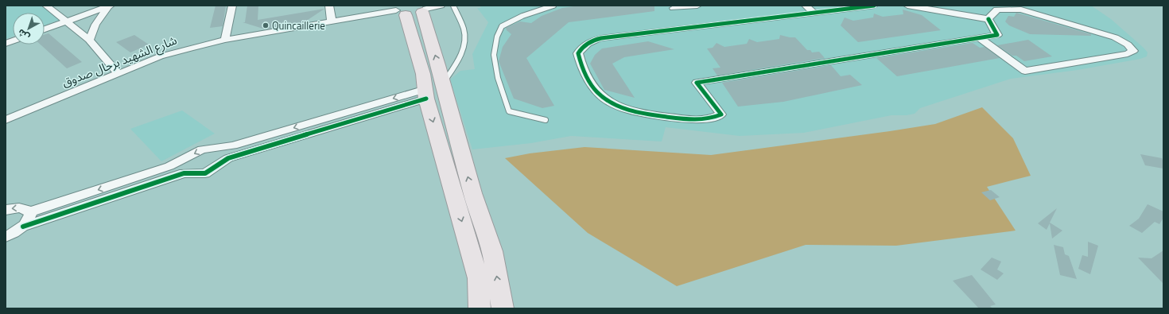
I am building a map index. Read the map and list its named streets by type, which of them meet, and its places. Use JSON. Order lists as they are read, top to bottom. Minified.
{"streets":{"street":["شارع الشهيد برحال صدوق"]},"places":["Quincaillerie"],"north":"bottom left"}
